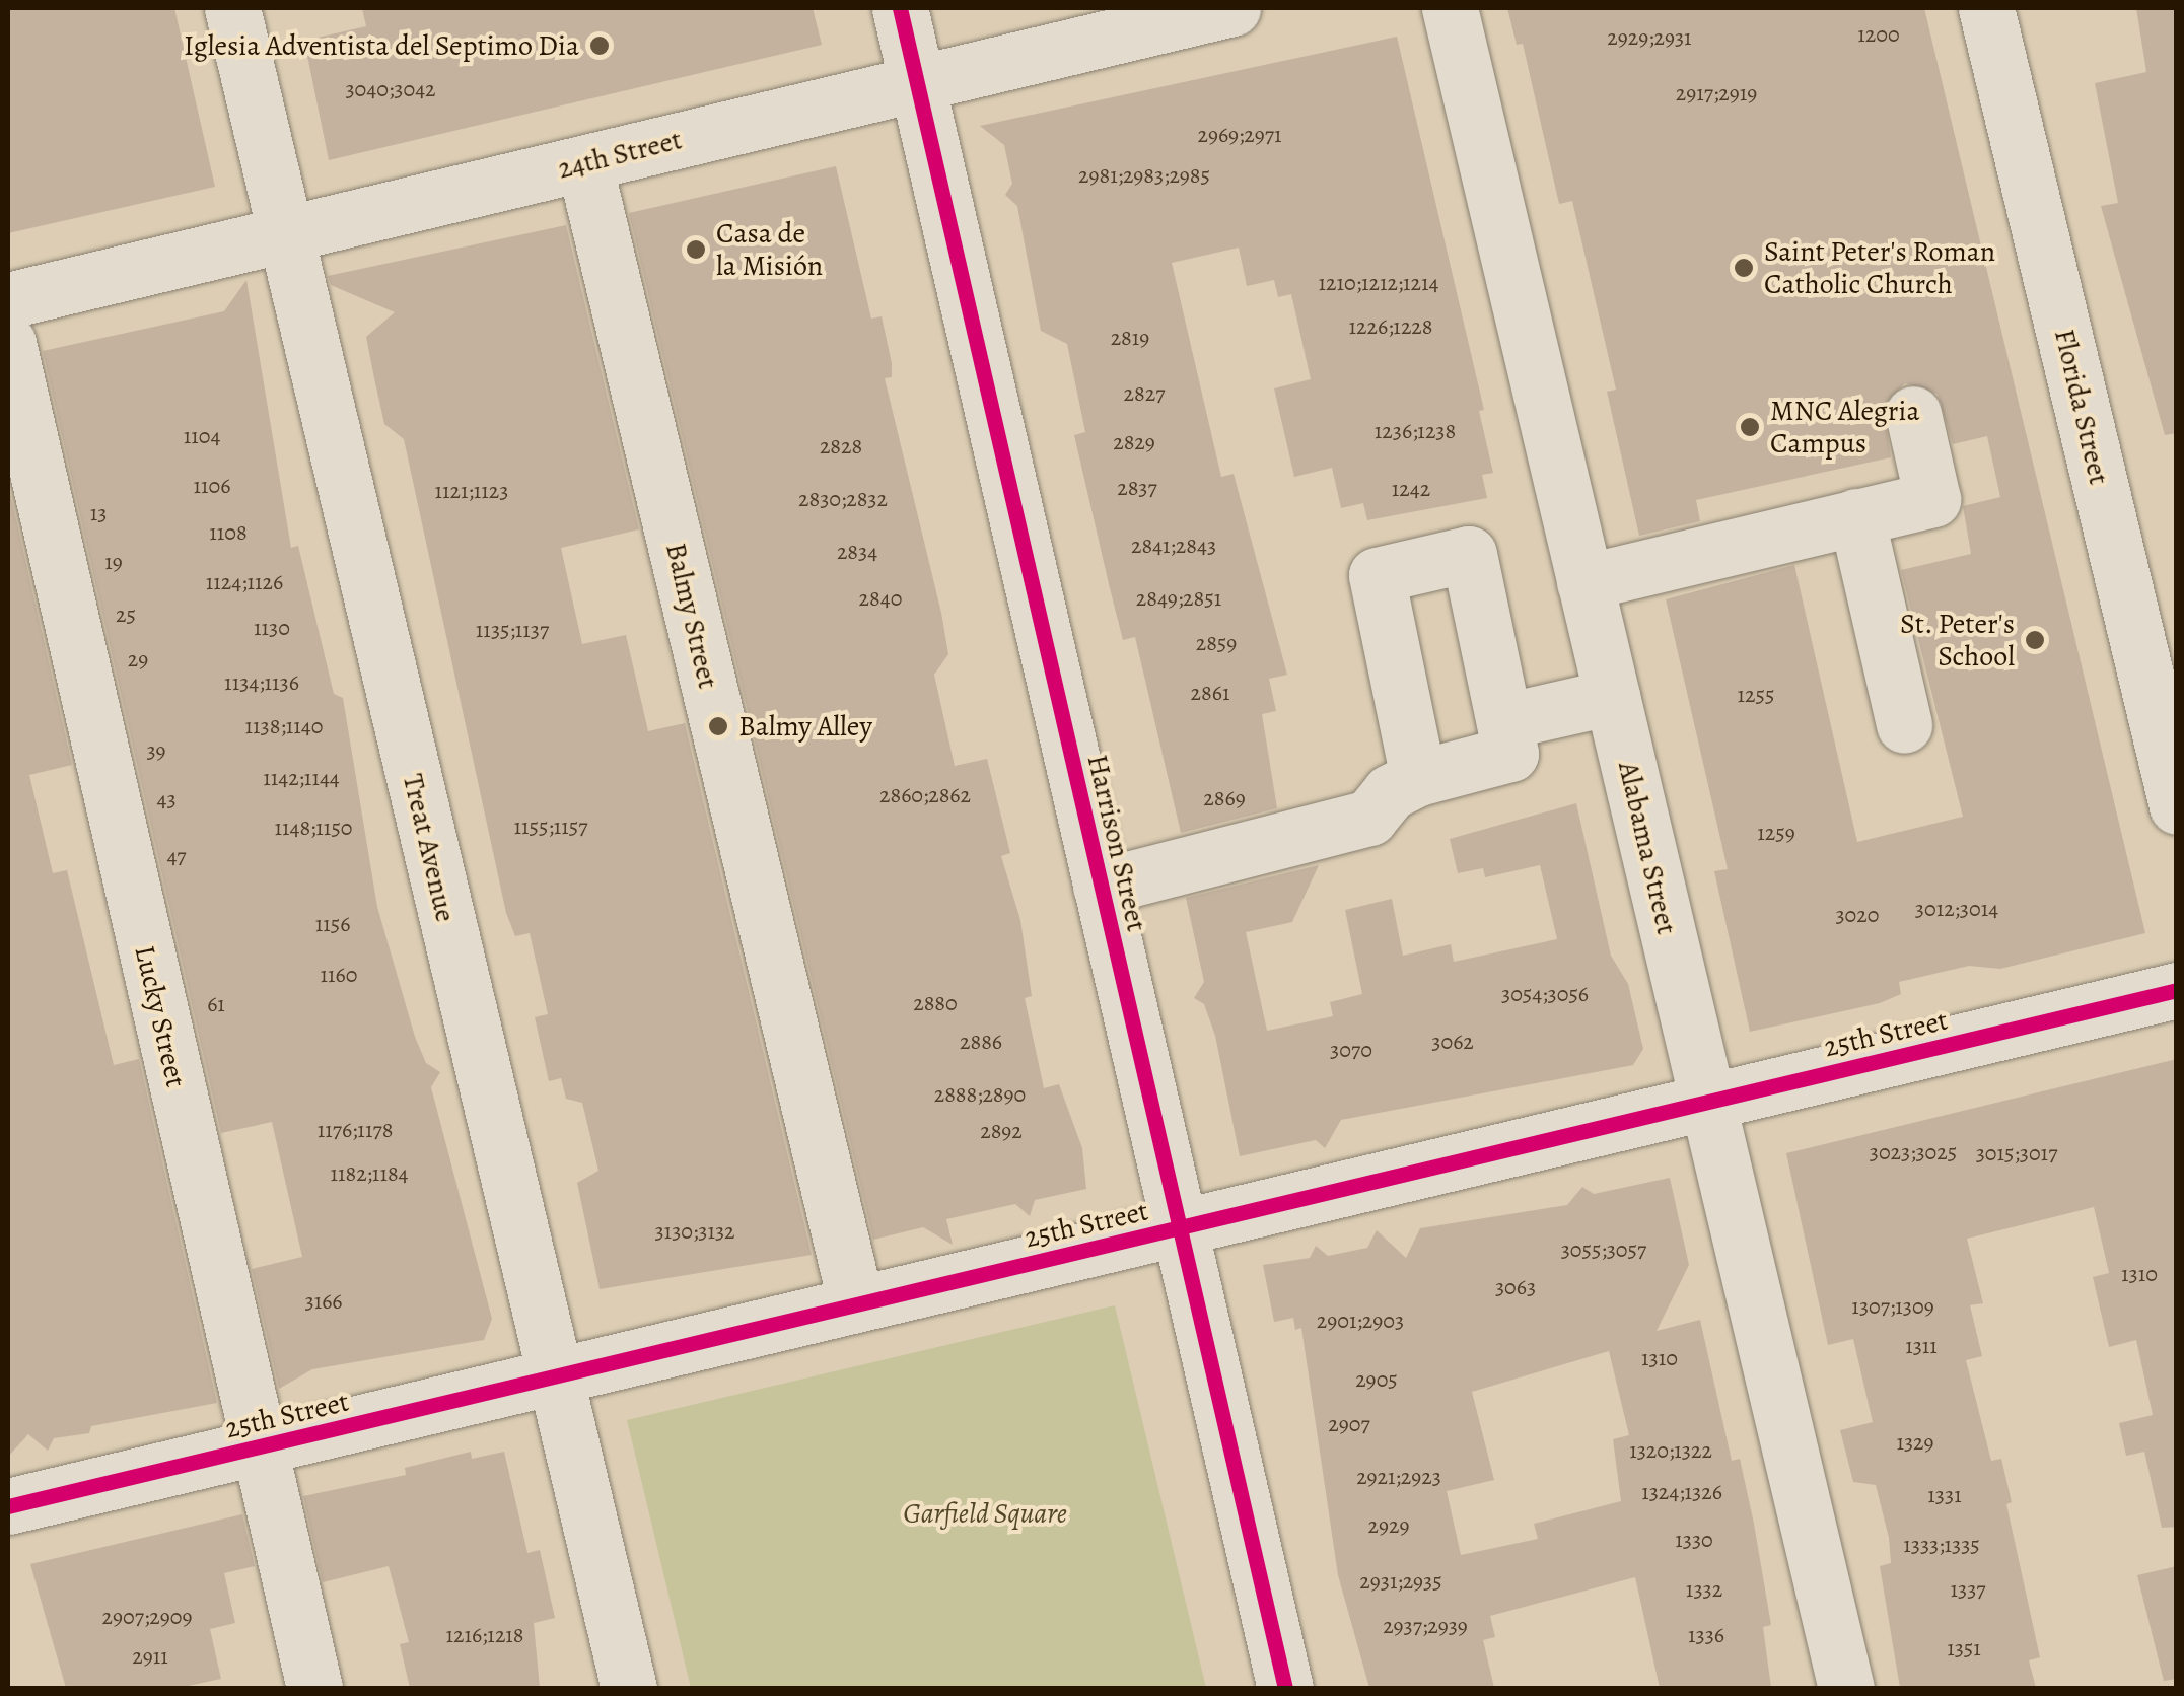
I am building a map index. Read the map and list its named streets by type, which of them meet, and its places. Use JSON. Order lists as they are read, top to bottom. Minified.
{"streets":{"street":["24th Street","Florida Street","Balmy Street","Harrison Street","Treat Avenue","Alabama Street","Lucky Street","25th Street"]},"crossings":[["24th Street","Balmy Street"],["24th Street","Harrison Street"],["24th Street","Treat Avenue"],["24th Street","Lucky Street"],["Balmy Street","25th Street"],["Harrison Street","25th Street"],["Treat Avenue","25th Street"],["Alabama Street","25th Street"],["Lucky Street","25th Street"]],"parks":["Garfield Square"],"places":["Iglesia Adventista del Septimo Dia","Casa de la Misión","Saint Peter's Roman Catholic Church","MNC Alegria Campus","St. Peter's School","Balmy Alley"],"house_numbers":["1200","2929;2931","3040;3042","2917;2919","2969;2971","2981;2983;2985","1210;1212;1214","1226;1228","2819","2827","1236;1238","1104","2829","2828","1106","2837","1242","1121;1123","2830;2832","13","1108","2841;2843","2834","19","1124;1126","2840","2849;2851","25","1130","1135;1137","2859","29","1134;1136","2861","1255","1138;1140","39","1142;1144","2860;2862","2869","43","1155;1157","1148;1150","1259","47","3012;3014","3020","1156","1160","3054;3056","2880","61","2886","3062","3070","2888;2890","1176;1178","2892","3023;3025","3015;3017","1182;1184","3130;3132","3055;3057","1310","3063","3166","1307;1309","2901;2903","1311","1310","2905","2907","1329","1320;1322","2921;2923","1324;1326","1331","2929","1330","1333;1335","2931;2935","1332","1337","2907;2909","2937;2939","1216;1218","1336","1351","2911"]}
